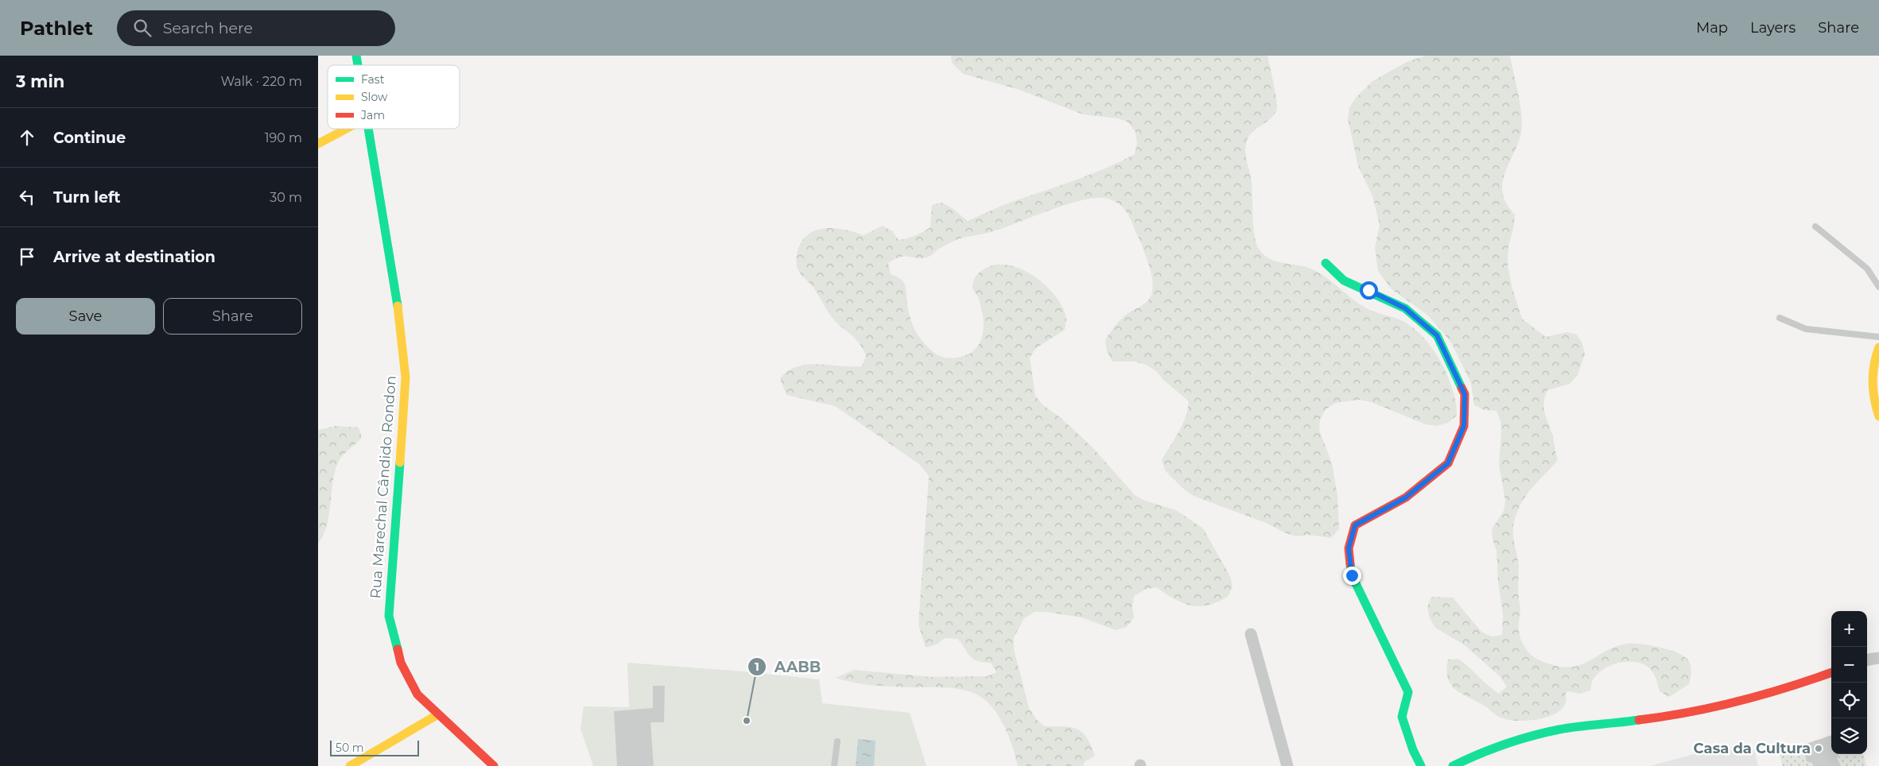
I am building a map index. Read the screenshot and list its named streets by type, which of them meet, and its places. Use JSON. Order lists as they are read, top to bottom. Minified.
{"streets":{"street":["Rua Marechal Cândido Rondon"]},"places":["AABB","Casa da Cultura"],"legend":["Fast","Slow","Jam"],"scale_bar":"50 m","page":{"header":"Pathlet","search":"Search here","nav":["Map","Layers","Share"],"heading":["3 min","Walk · 220 m"],"list":[["Continue","190 m"],["Turn left","30 m"],"Arrive at destination"],"buttons":["Save","Share"],"map_buttons":["+","−"],"scale":"50 m"}}
